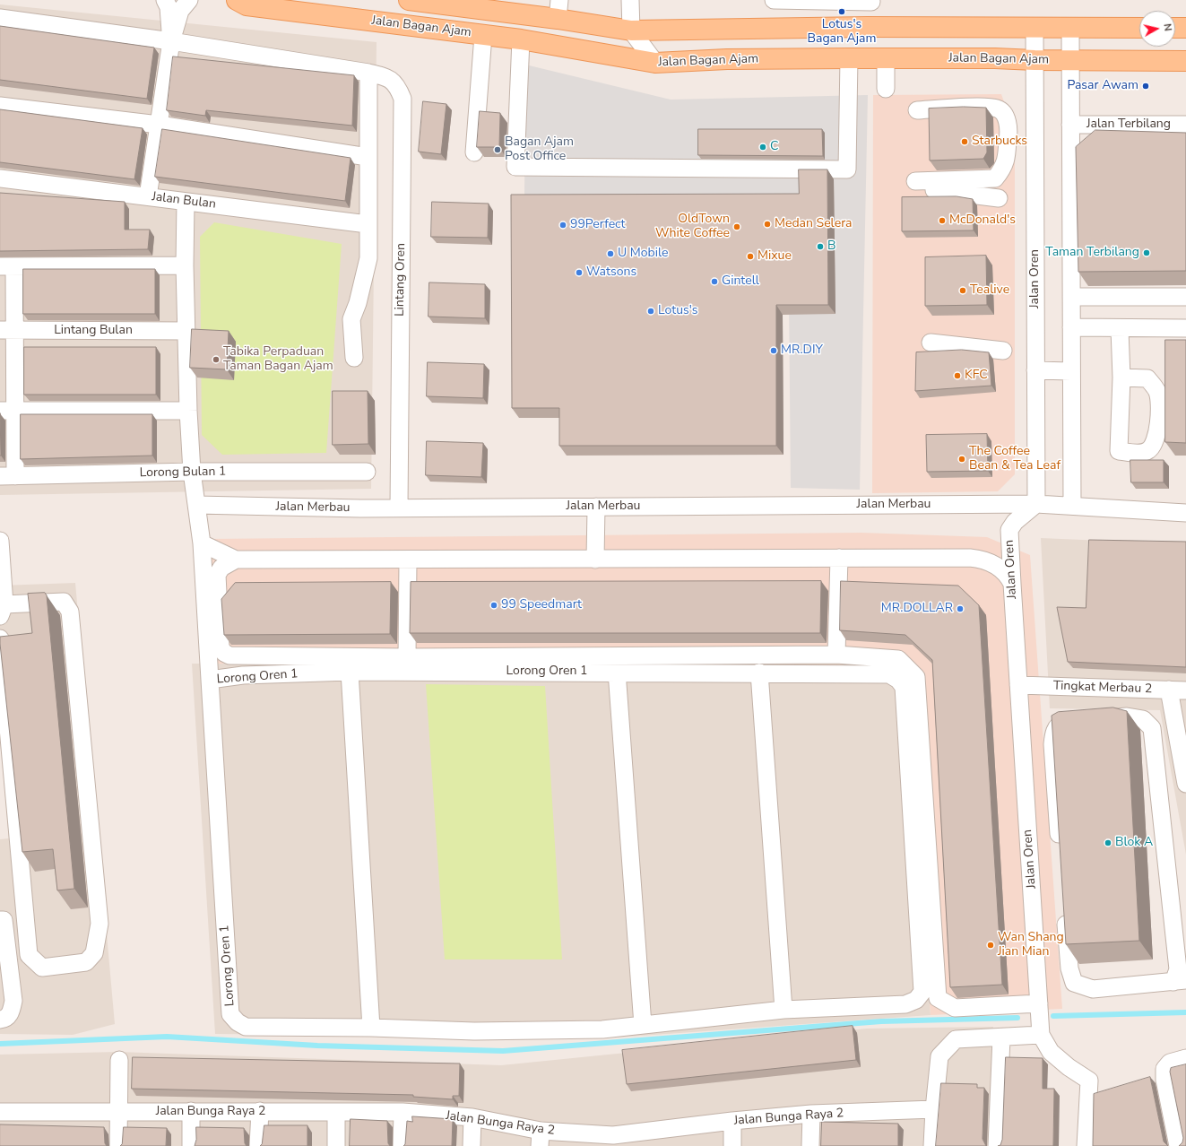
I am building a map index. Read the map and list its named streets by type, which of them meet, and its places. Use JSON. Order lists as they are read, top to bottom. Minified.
{"streets":{"main road":["Jalan Bagan Ajam"],"street":["Jalan Terbilang","Jalan Bulan","Jalan Oren","Lintang Oren","Lintang Bulan","Lorong Bulan 1","Jalan Merbau","Lorong Oren 1","Tingkat Merbau 2","Jalan Bunga Raya 2"]},"crossings":[["Jalan Bagan Ajam","Jalan Oren"],["Jalan Oren","Jalan Merbau"],["Jalan Oren","Tingkat Merbau 2"],["Lintang Oren","Jalan Merbau"]],"places":["Lotus's Bagan Ajam","Pasar Awam","Starbucks","C","Bagan Ajam Post Office","McDonald's","Medan Selera","99Perfect","OldTown White Coffee","B","Taman Terbilang","U Mobile","Mixue","Watsons","Gintell","Tealive","Lotus's","MR.DIY","Tabika Perpaduan Taman Bagan Ajam","KFC","The Coffee Bean & Tea Leaf","99 Speedmart","MR.DOLLAR","Blok A","Wan Shang Jian Mian"],"north":"right"}
